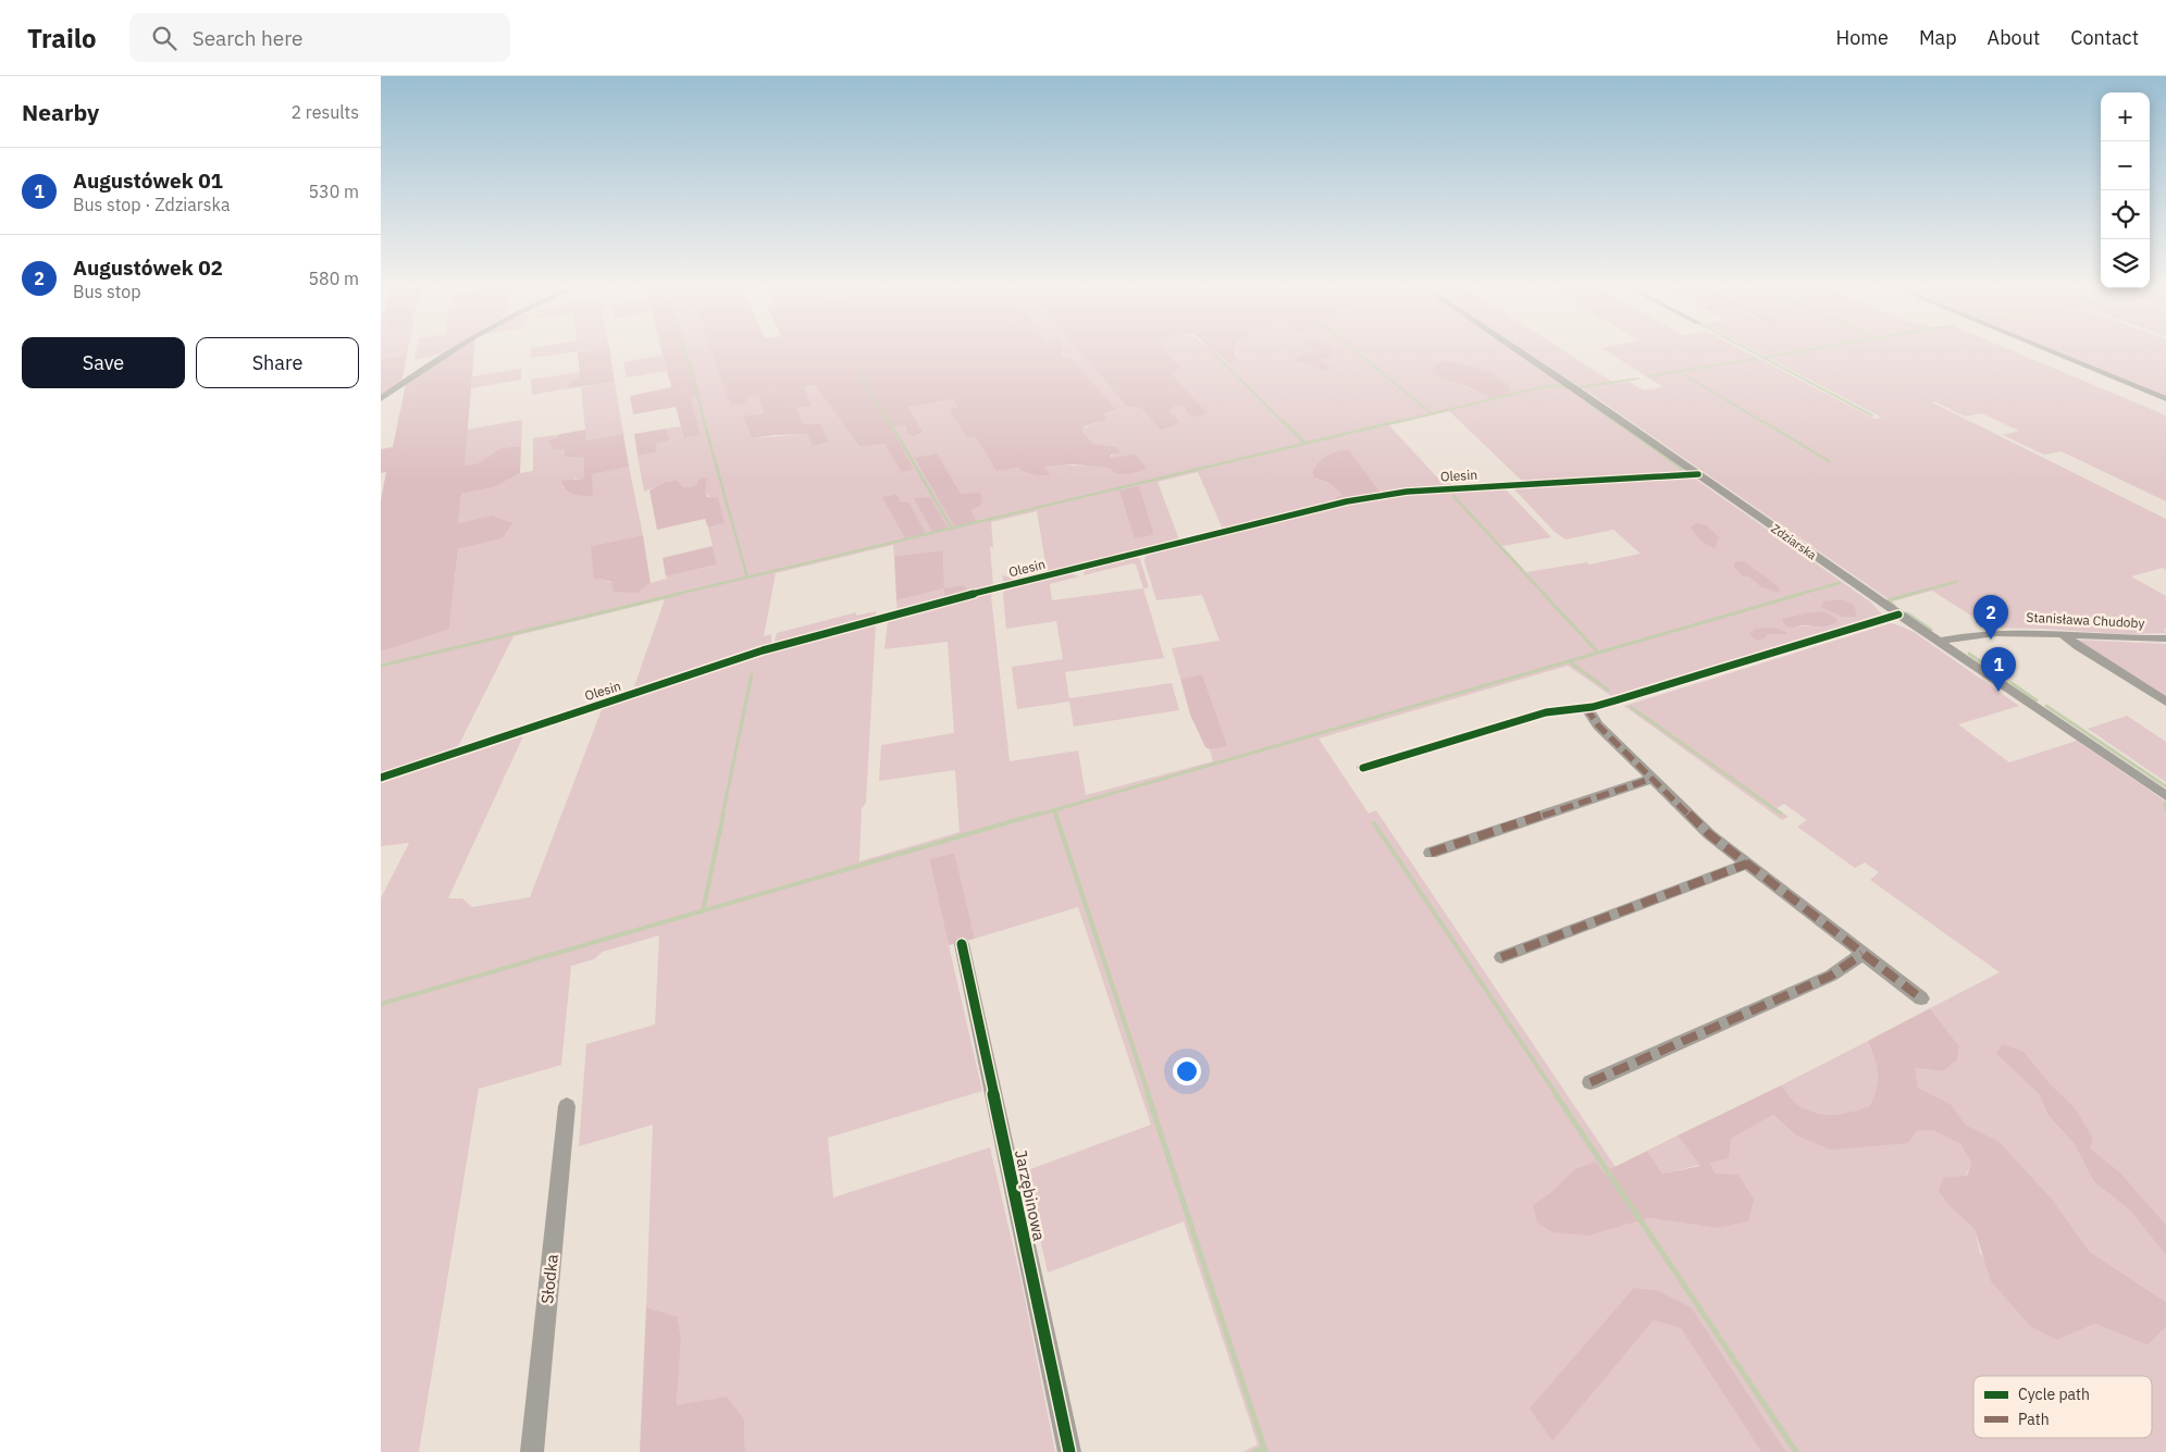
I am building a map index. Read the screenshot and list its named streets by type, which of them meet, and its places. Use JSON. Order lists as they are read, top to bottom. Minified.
{"streets":{"street":["Olesin","Zdziarska","Stanisława Chudoby","Jarzębinowa","Słodka"]},"crossings":[["Olesin","Zdziarska"],["Zdziarska","Stanisława Chudoby"]],"legend":["Cycle path","Path"],"page":{"header":"Trailo","search":"Search here","nav":["Home","Map","About","Contact"],"heading":["Nearby","2 results"],"map_buttons":["+","−"],"list":[{"mark":"1","name":"Augustówek 01","note":"Bus stop · Zdziarska","value":"530 m"},{"mark":"2","name":"Augustówek 02","note":"Bus stop","value":"580 m"}],"buttons":["Save","Share"],"pins":["2","1"]}}
